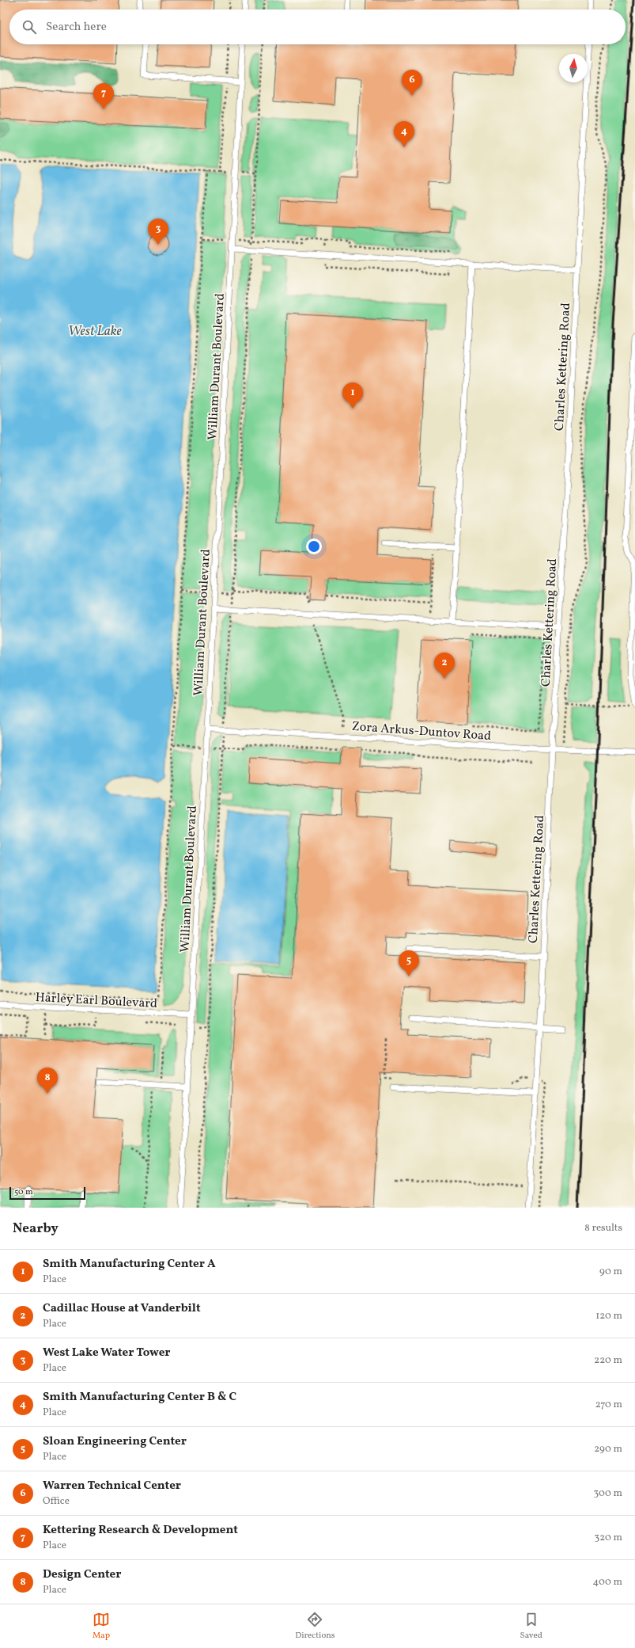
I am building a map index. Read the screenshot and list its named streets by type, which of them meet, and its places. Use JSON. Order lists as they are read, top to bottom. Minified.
{"streets":{"lane":["William Durant Boulevard","Charles Kettering Road","Zora Arkus-Duntov Road","Harley Earl Boulevard"]},"crossings":[["William Durant Boulevard","Zora Arkus-Duntov Road"],["William Durant Boulevard","Harley Earl Boulevard"],["Charles Kettering Road","Zora Arkus-Duntov Road"]],"water":["West Lake"],"scale_bar":"50 m","north":"top","page":{"search":"Search here","pins":["6","7","4","3","1","2","5","8"],"scale":"50 m","heading":["Nearby","8 results"],"list":[{"mark":"1","name":"Smith Manufacturing Center A","note":"Place","value":"90 m"},{"mark":"2","name":"Cadillac House at Vanderbilt","note":"Place","value":"120 m"},{"mark":"3","name":"West Lake Water Tower","note":"Place","value":"220 m"},{"mark":"4","name":"Smith Manufacturing Center B & C","note":"Place","value":"270 m"},{"mark":"5","name":"Sloan Engineering Center","note":"Place","value":"290 m"},{"mark":"6","name":"Warren Technical Center","note":"Office","value":"300 m"},{"mark":"7","name":"Kettering Research & Development","note":"Place","value":"320 m"},{"mark":"8","name":"Design Center","note":"Place","value":"400 m"}],"nav":["Map","Directions","Saved"]}}
